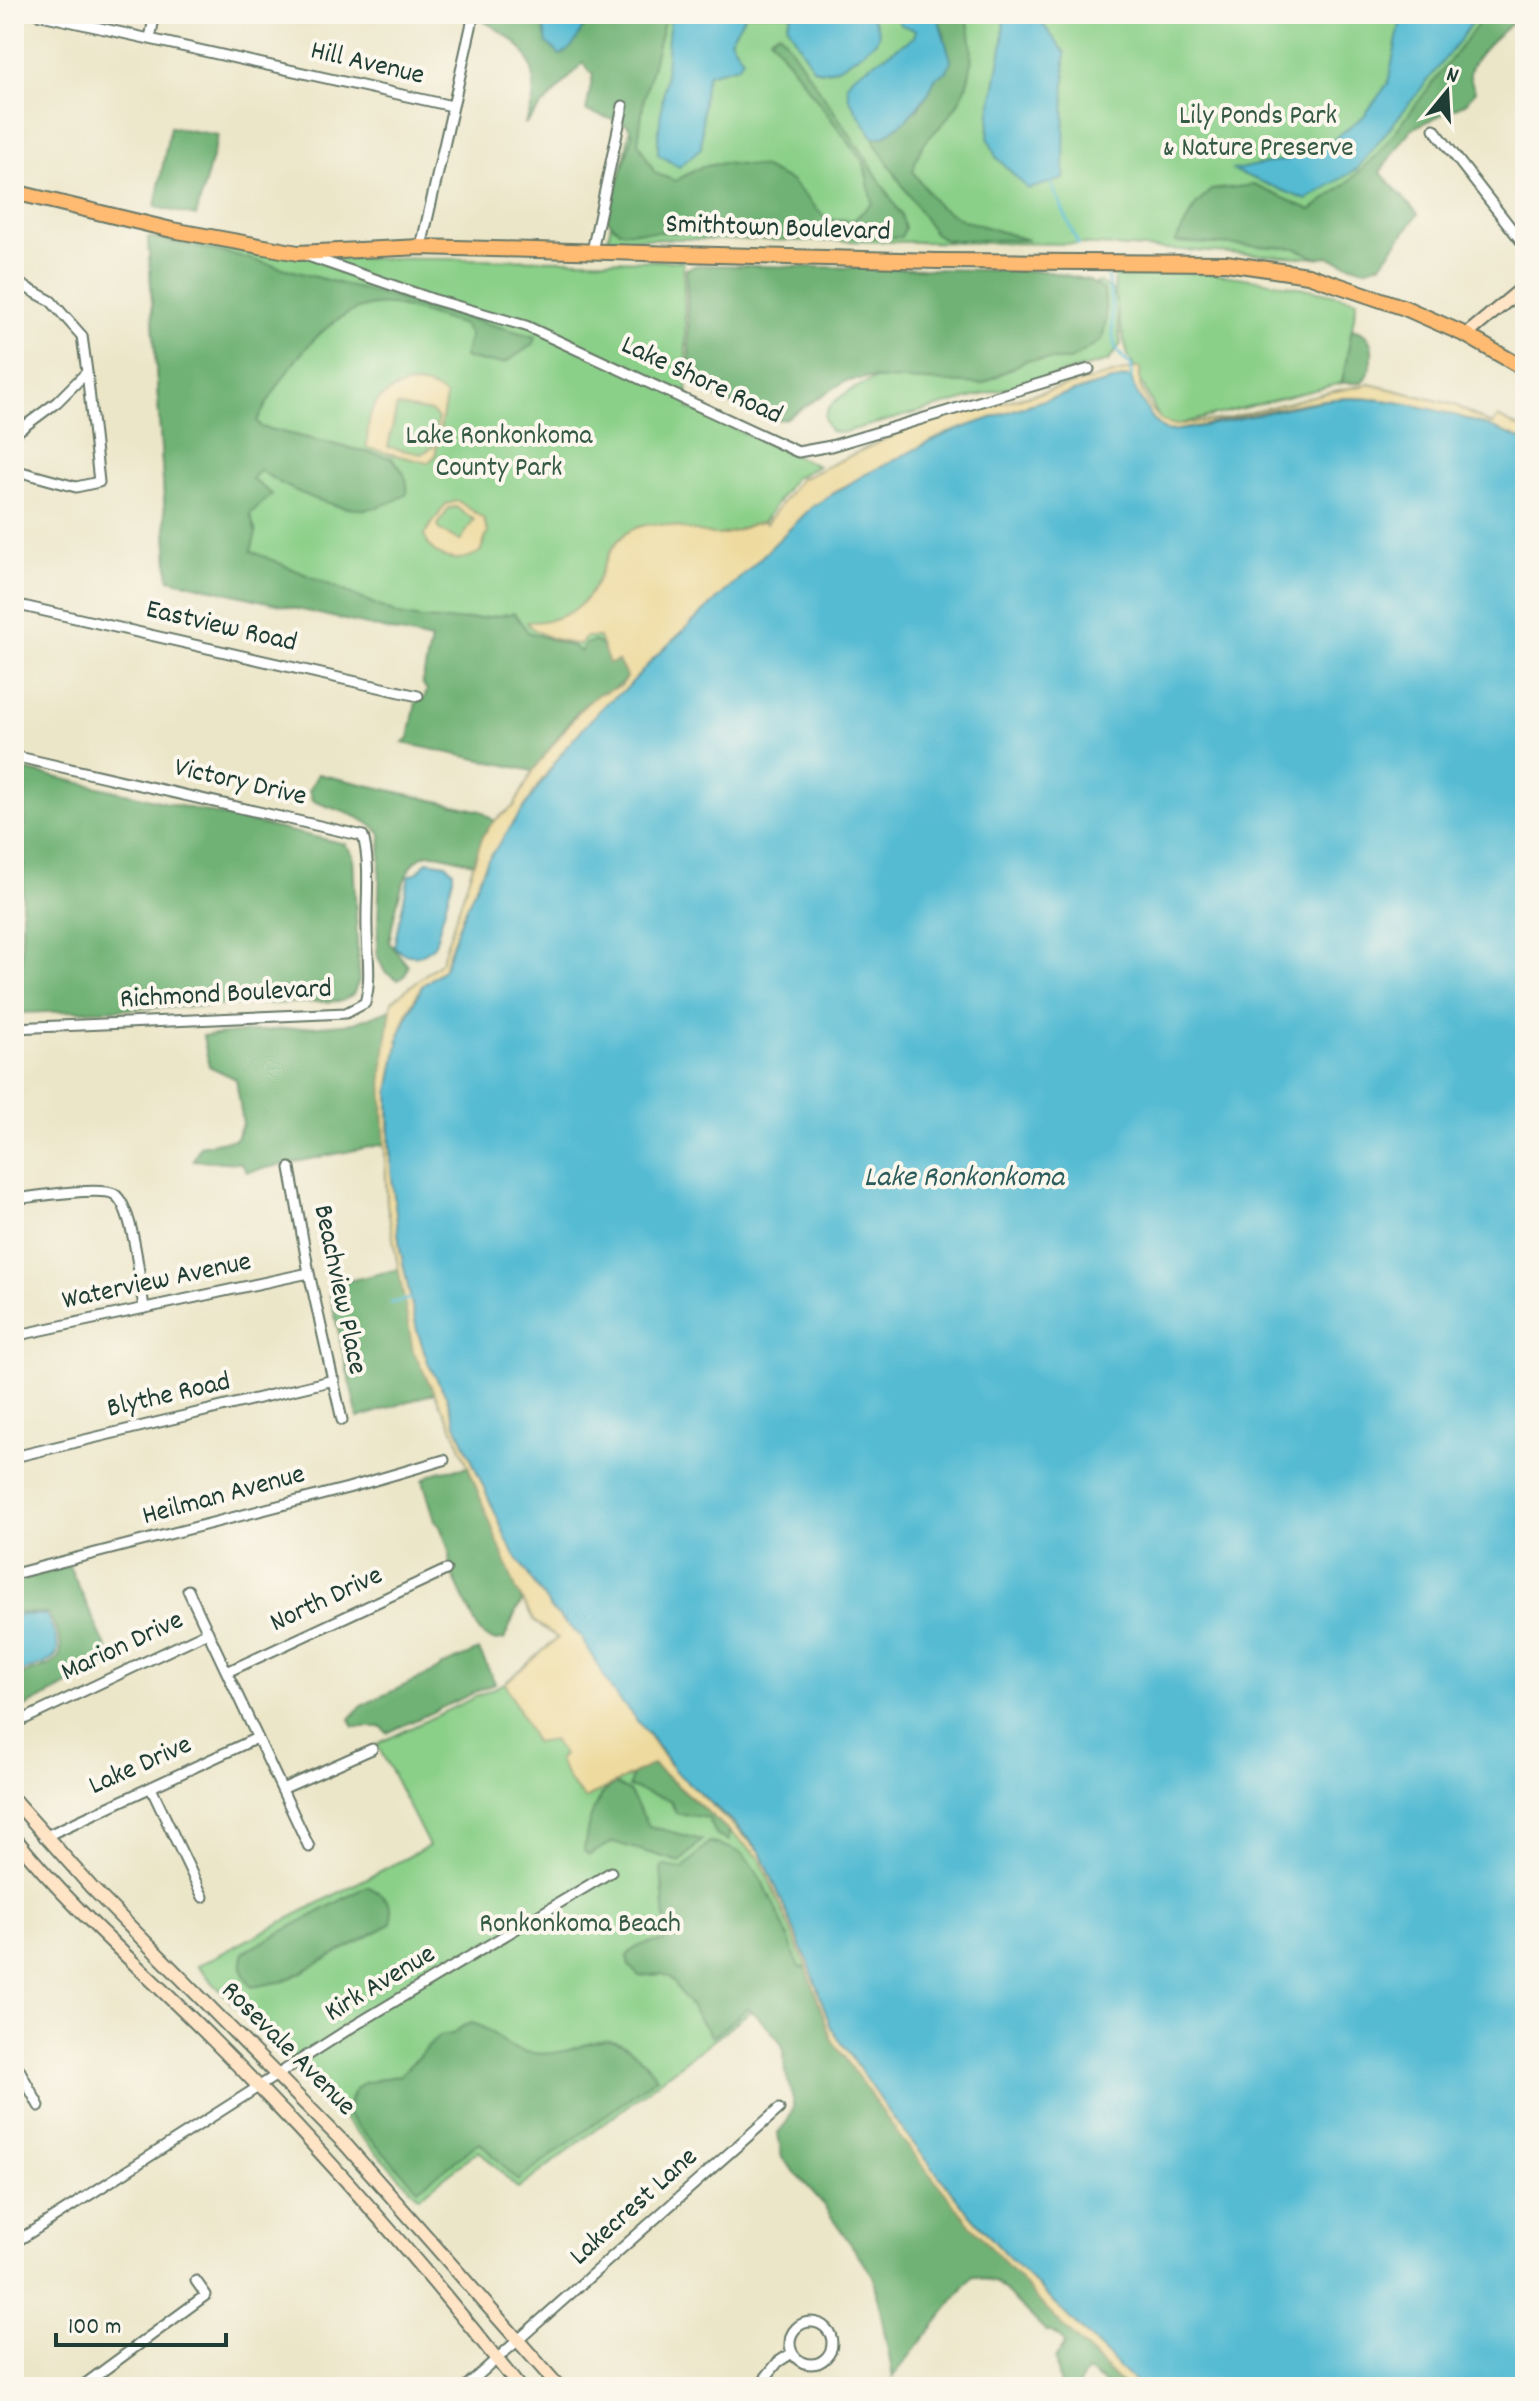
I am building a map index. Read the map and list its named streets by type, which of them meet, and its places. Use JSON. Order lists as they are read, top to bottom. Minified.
{"streets":{"main road":["Smithtown Boulevard","Rosevale Avenue"],"street":["Hill Avenue","Lake Shore Road","Eastview Road","Victory Drive","Richmond Boulevard","Waterview Avenue","Beachview Place","Blythe Road","Heilman Avenue","North Drive","Marion Drive","Lake Drive","Kirk Avenue","Lakecrest Lane"]},"crossings":[["Smithtown Boulevard","Lake Shore Road"],["Victory Drive","Richmond Boulevard"],["Waterview Avenue","Beachview Place"],["Beachview Place","Blythe Road"],["Lake Drive","Rosevale Avenue"],["Kirk Avenue","Rosevale Avenue"],["Rosevale Avenue","Lakecrest Lane"]],"water":["Lake Ronkonkoma"],"parks":["Lily Ponds Park & Nature Preserve","Lake Ronkonkoma County Park","Ronkonkoma Beach"],"scale_bar":"100 m","north":"top"}
